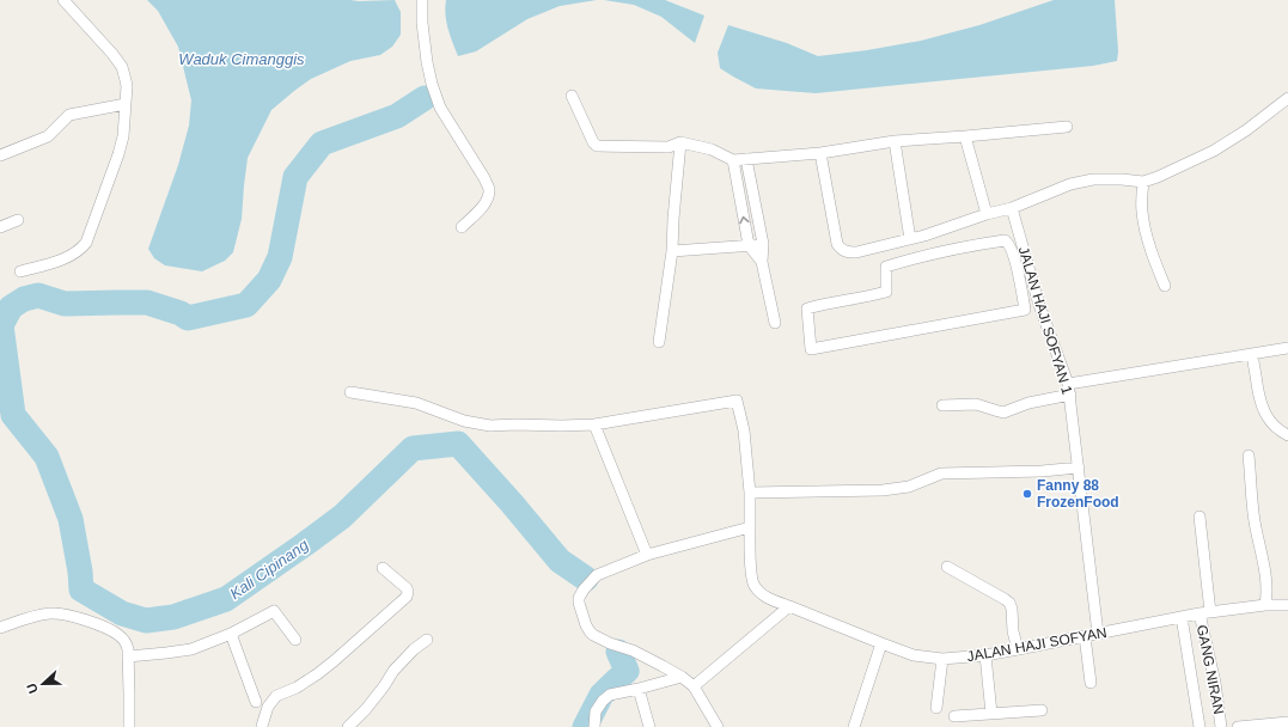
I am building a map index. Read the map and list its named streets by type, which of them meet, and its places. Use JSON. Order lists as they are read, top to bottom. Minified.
{"streets":{"street":["JALAN HAJI SOFYAN 1","JALAN HAJI SOFYAN","GANG NIRAN"]},"crossings":[["JALAN HAJI SOFYAN 1","JALAN HAJI SOFYAN"],["JALAN HAJI SOFYAN","GANG NIRAN"]],"water":["Waduk Cimanggis","Kali Cipinang"],"places":["Fanny 88 FrozenFood"],"north":"left"}
